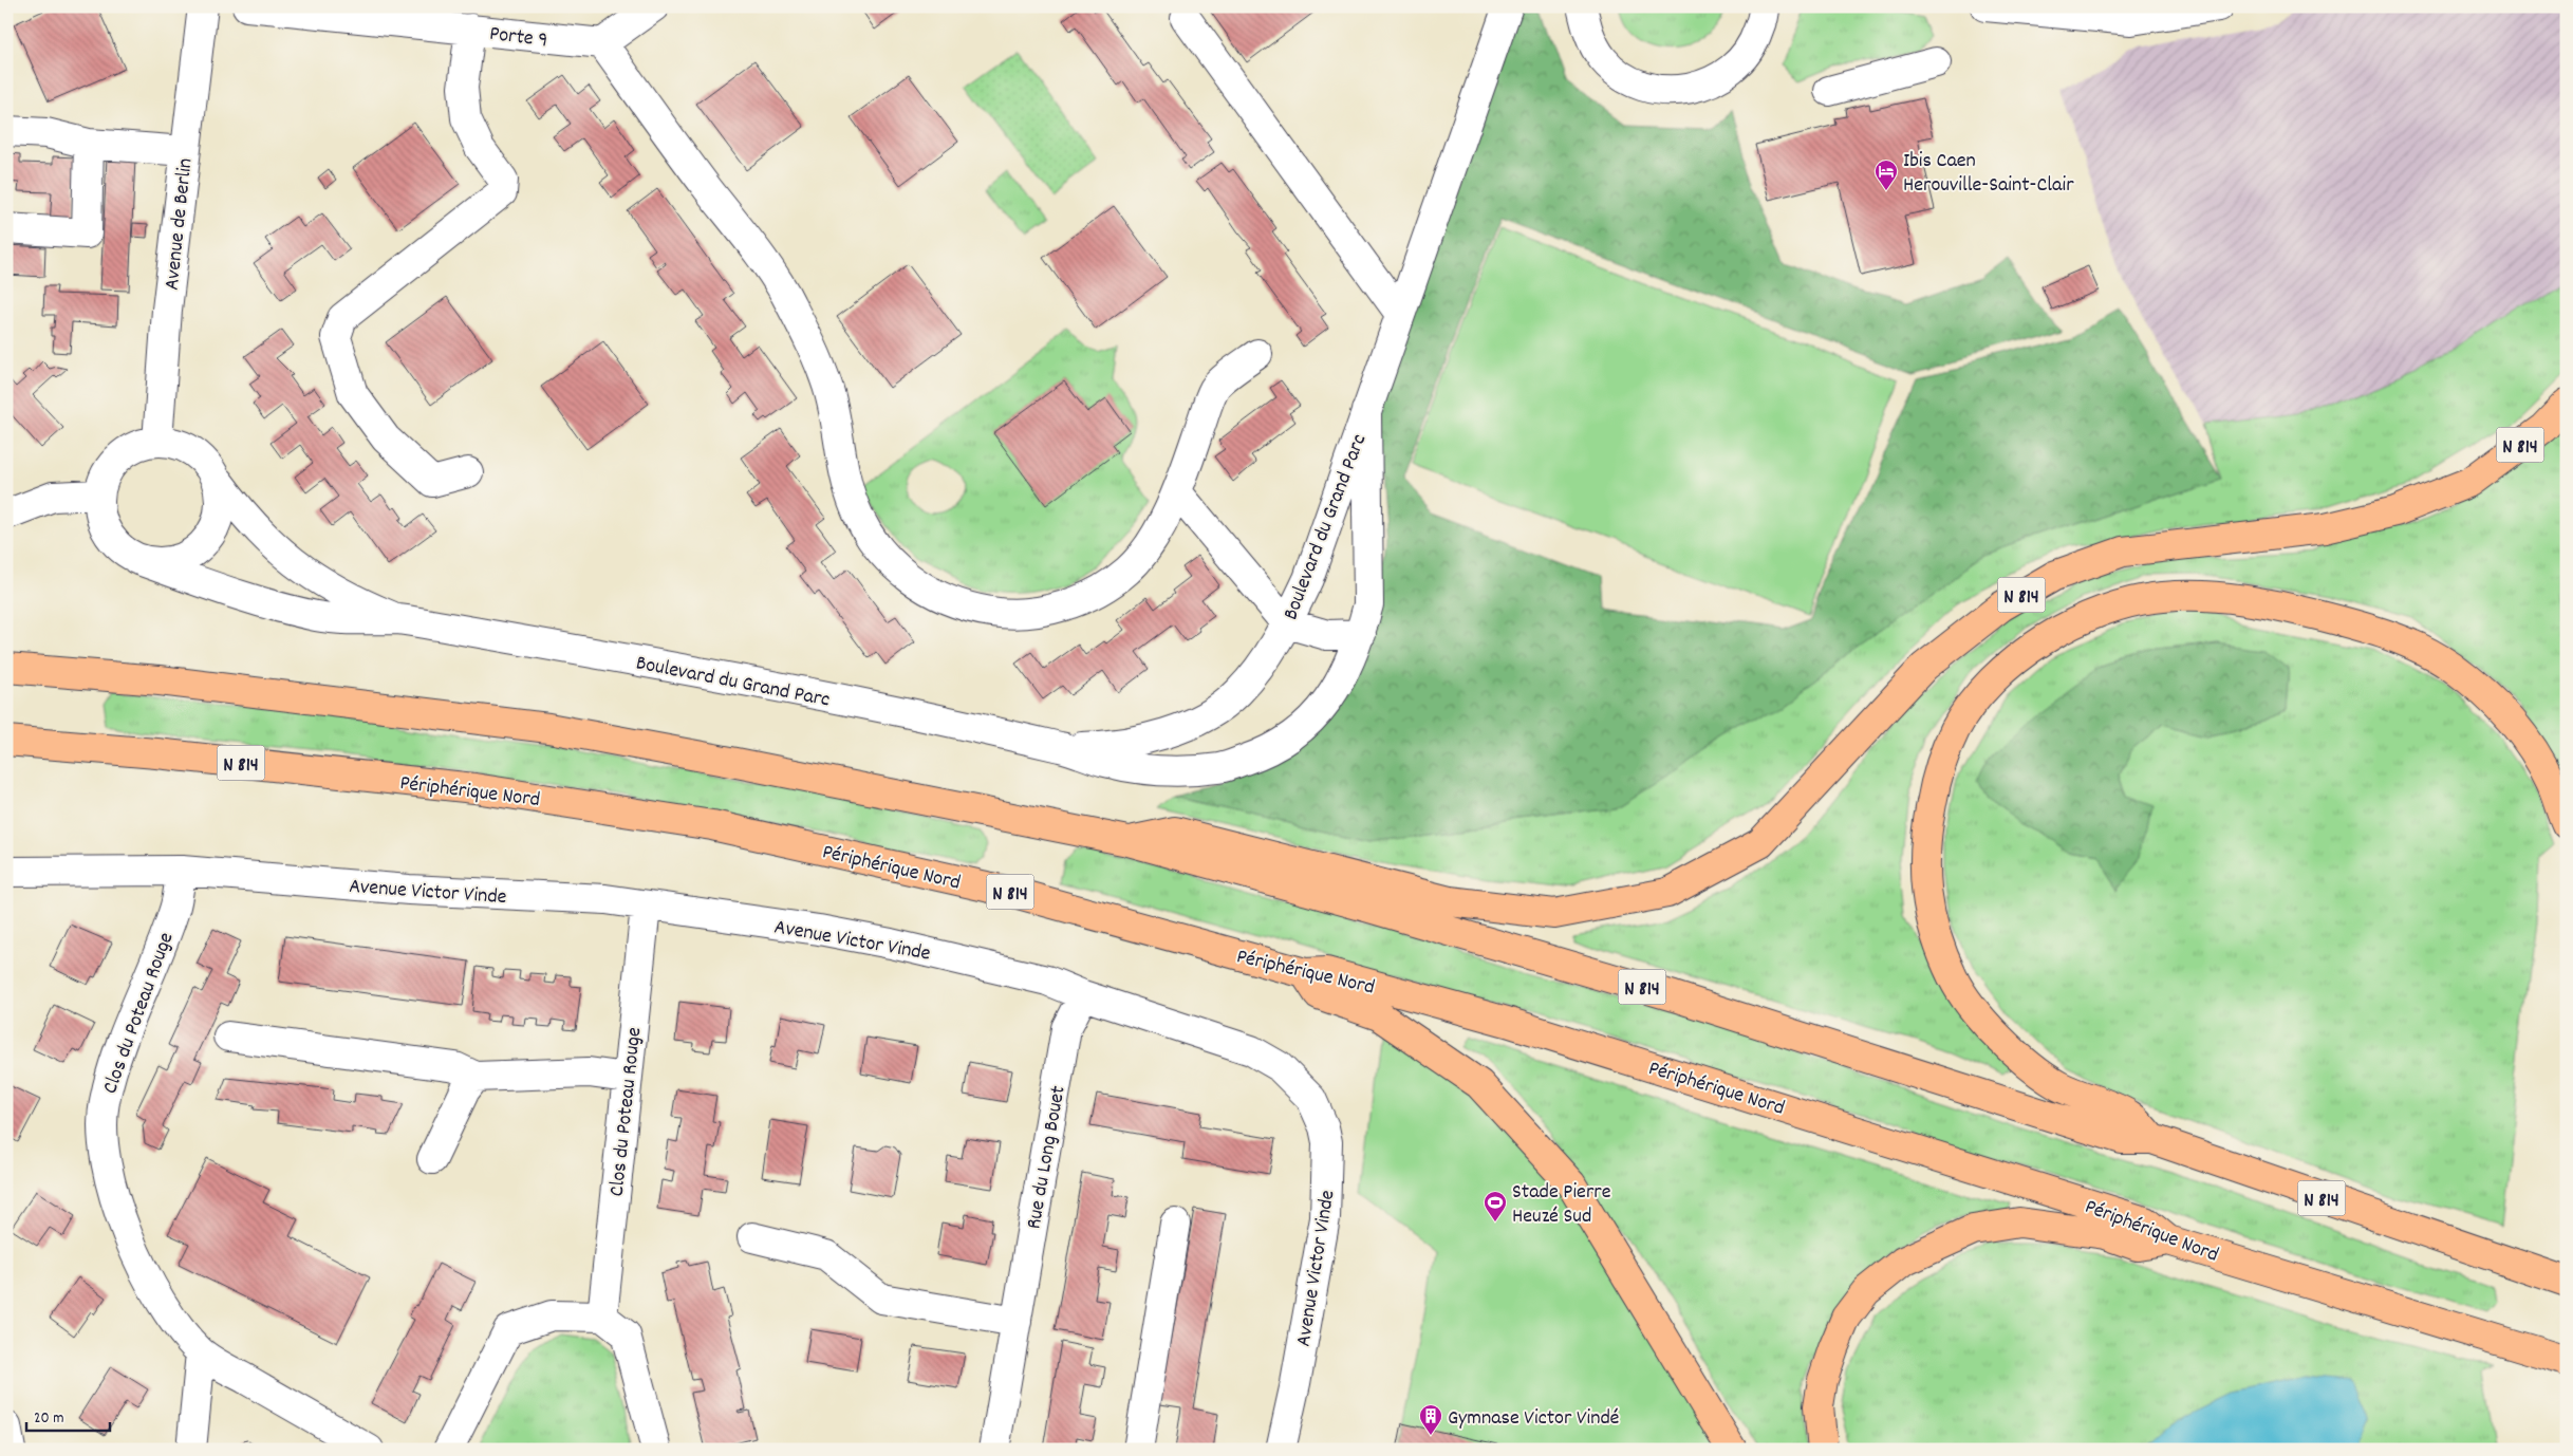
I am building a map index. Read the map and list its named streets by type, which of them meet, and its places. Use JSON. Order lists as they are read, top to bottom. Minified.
{"streets":{"highway":["N 814","Périphérique Nord"],"street":["Porte 9","Avenue de Berlin","Boulevard du Grand Parc","Avenue Victor Vinde","Clos du Poteau Rouge","Rue du Long Bouet"]},"crossings":[["Avenue de Berlin","Boulevard du Grand Parc"],["N 814","Périphérique Nord"],["Avenue Victor Vinde","Clos du Poteau Rouge"],["Avenue Victor Vinde","Rue du Long Bouet"]],"places":{"hotel":["Ibis Caen Herouville-Saint-Clair"],"sports":["Stade Pierre Heuzé Sud"],"building":["Gymnase Victor Vindé"]},"scale_bar":"20 m"}
